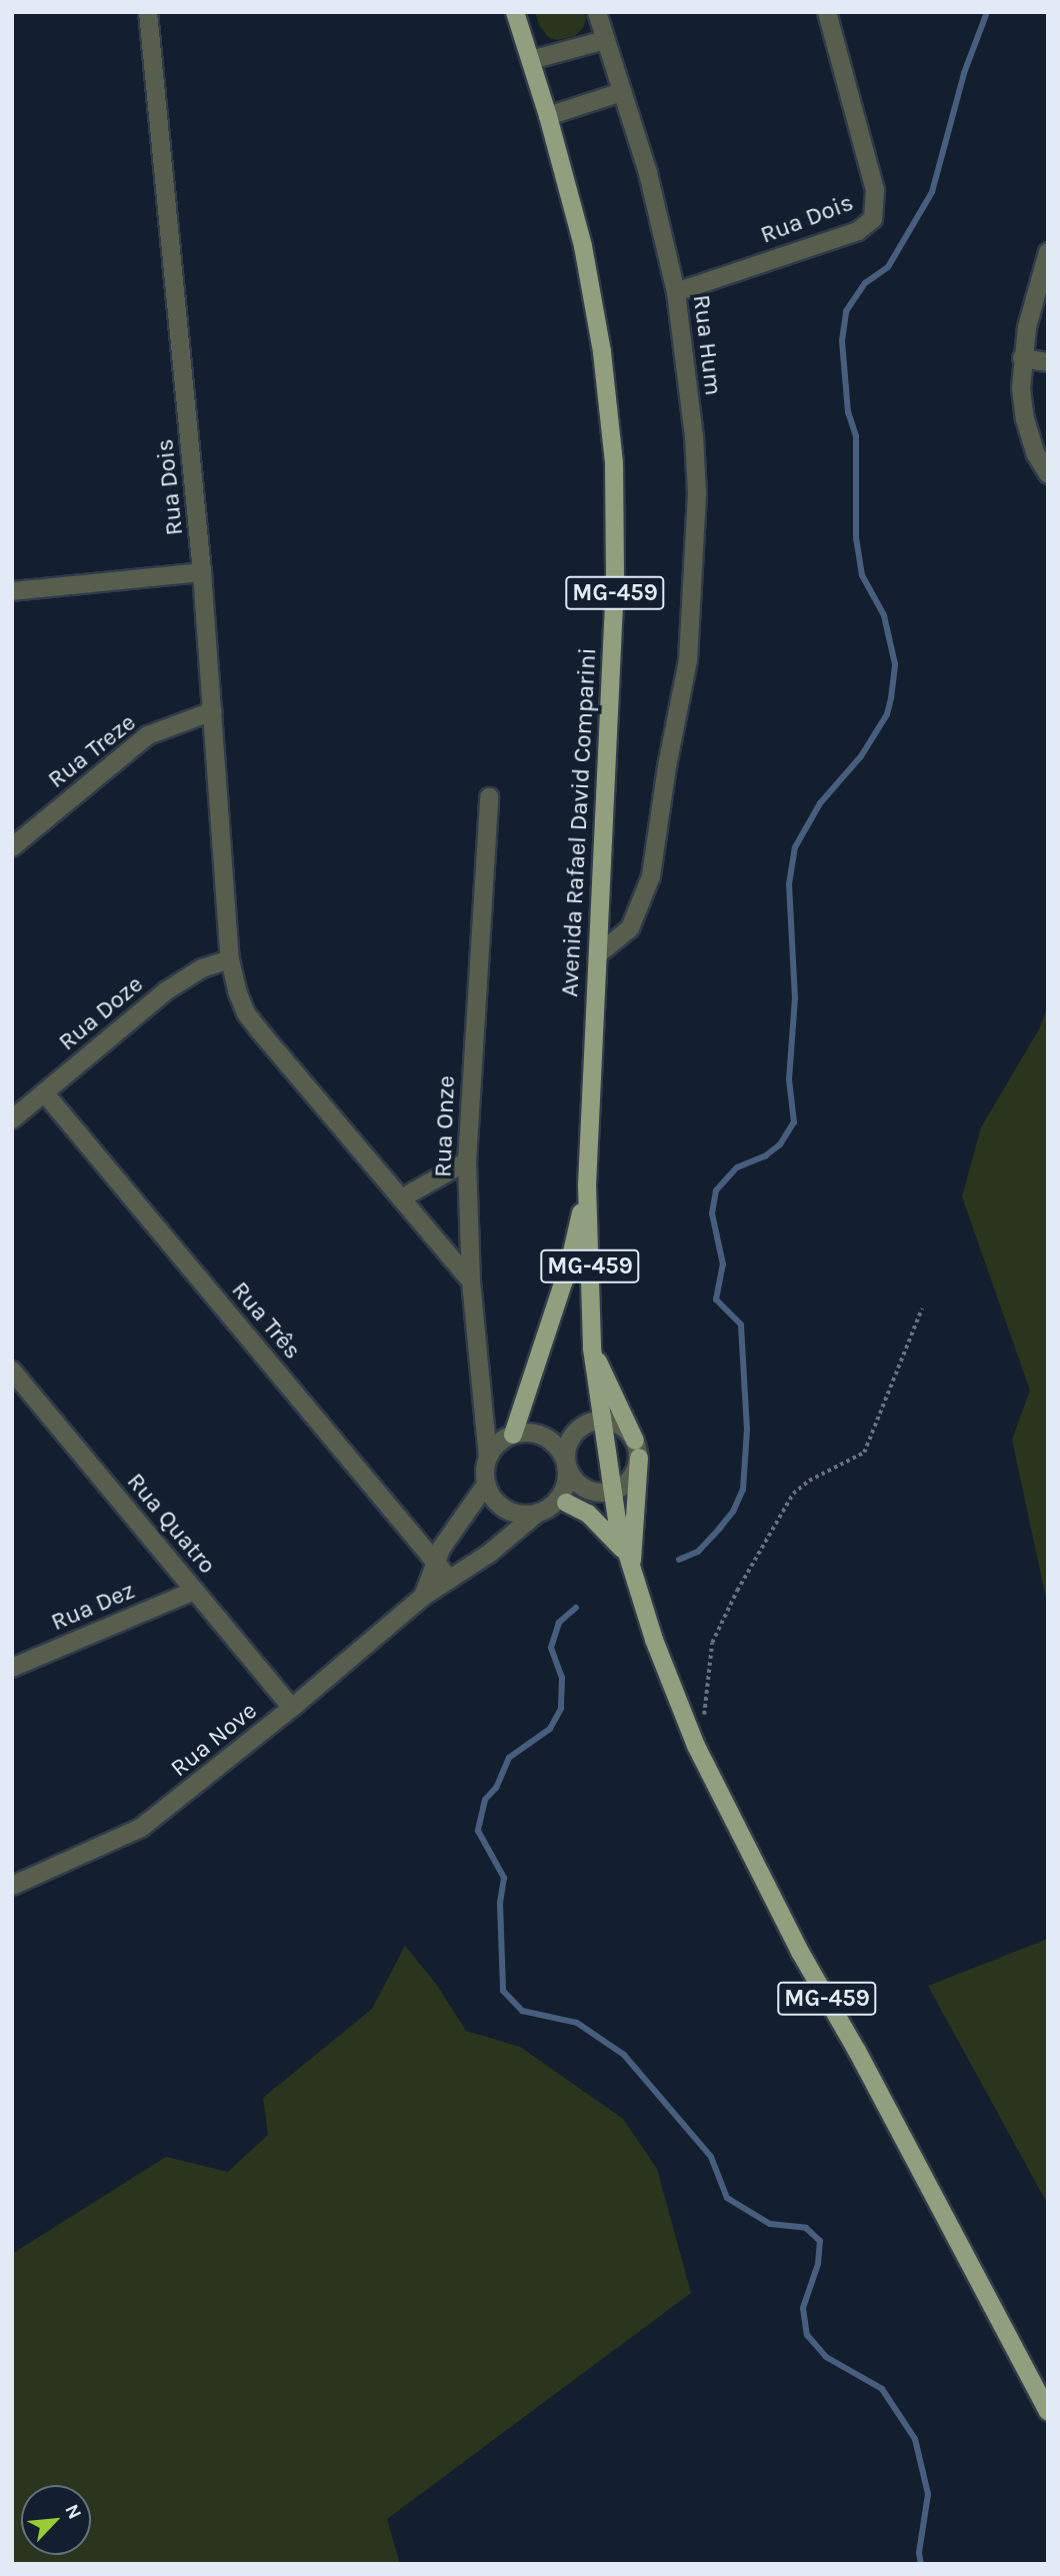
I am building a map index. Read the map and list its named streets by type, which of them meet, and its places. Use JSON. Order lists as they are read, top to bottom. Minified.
{"streets":{"main road":["MG-459","Avenida Rafael David Comparini"],"street":["Rua Dois","Rua Hum","Rua Treze","Rua Doze","Rua Onze","Rua Três","Rua Quatro","Rua Dez","Rua Nove"]},"crossings":[["Rua Dois","Rua Hum"],["Rua Dois","Rua Treze"],["Rua Dois","Rua Doze"],["Rua Dois","Rua Onze"],["Rua Hum","Avenida Rafael David Comparini"],["MG-459","Avenida Rafael David Comparini"],["Rua Doze","Rua Três"],["Rua Onze","Rua Nove"],["Rua Três","Rua Nove"],["Rua Quatro","Rua Dez"],["Rua Quatro","Rua Nove"]],"north":"top right"}
